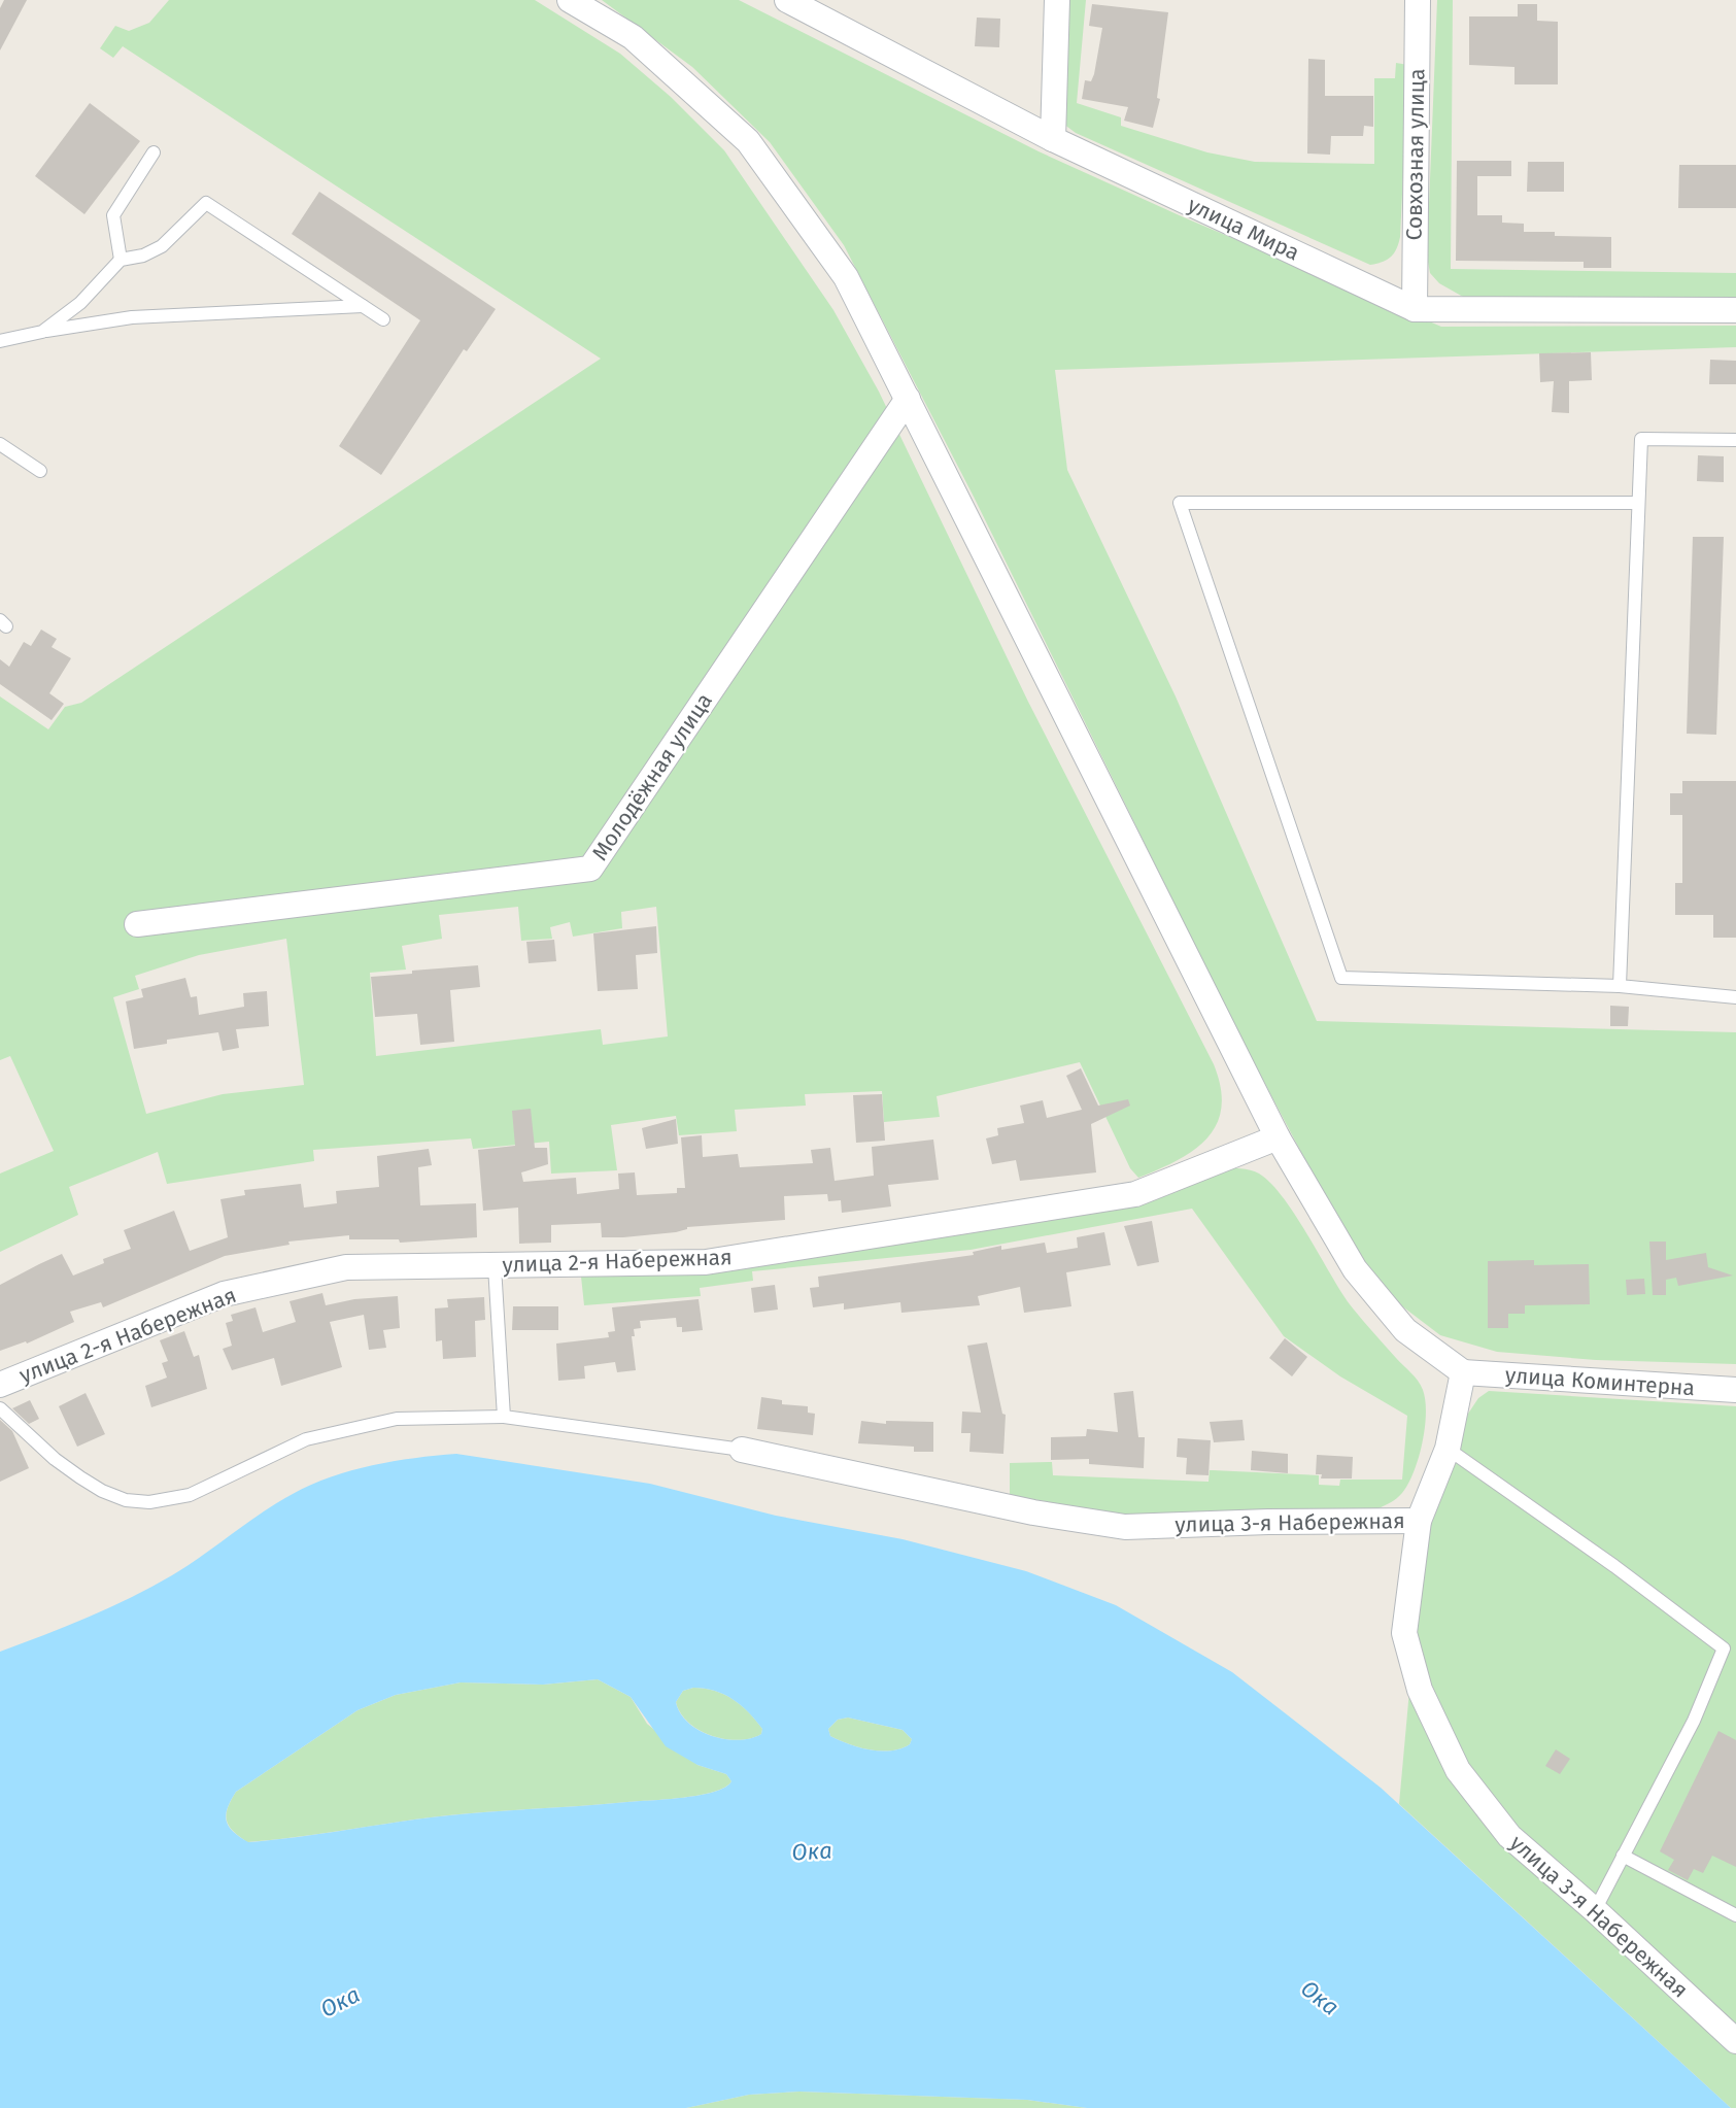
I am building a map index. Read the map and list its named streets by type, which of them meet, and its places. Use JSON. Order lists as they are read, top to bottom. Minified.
{"streets":{"street":["Совхозная улица","улица Мира","Молодёжная улица","улица 2-я Набережная","улица Коминтерна","улица 3-я Набережная"]},"crossings":[["Совхозная улица","улица Мира"]],"water":["Ока"]}
